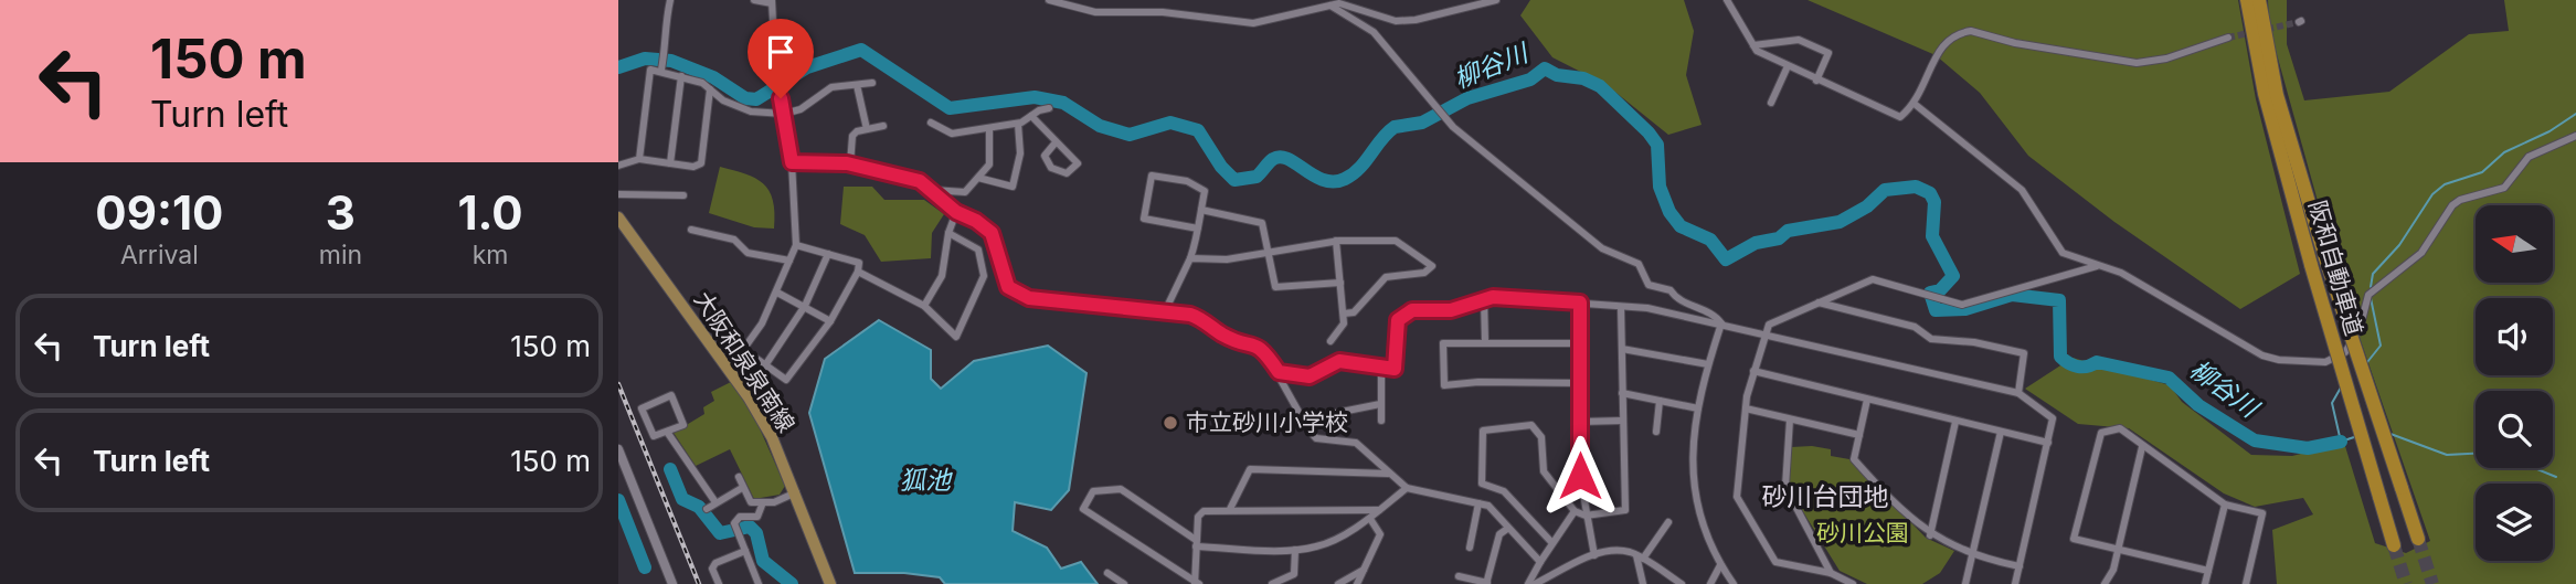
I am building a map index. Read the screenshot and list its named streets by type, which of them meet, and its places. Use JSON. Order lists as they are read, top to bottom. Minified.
{"streets":{"highway":["阪和自動車道"],"main road":["大阪和泉泉南線"]},"districts":["砂川台団地"],"water":["柳谷川","狐池"],"parks":["砂川公園"],"places":["市立砂川小学校"],"north":"left","page":{"turn":["150 m","Turn left"],"eta":["09:10","Arrival","3","min","1.0","km"],"list":[{"name":"Turn left","value":"150 m"},{"name":"Turn left","value":"150 m"}]}}
